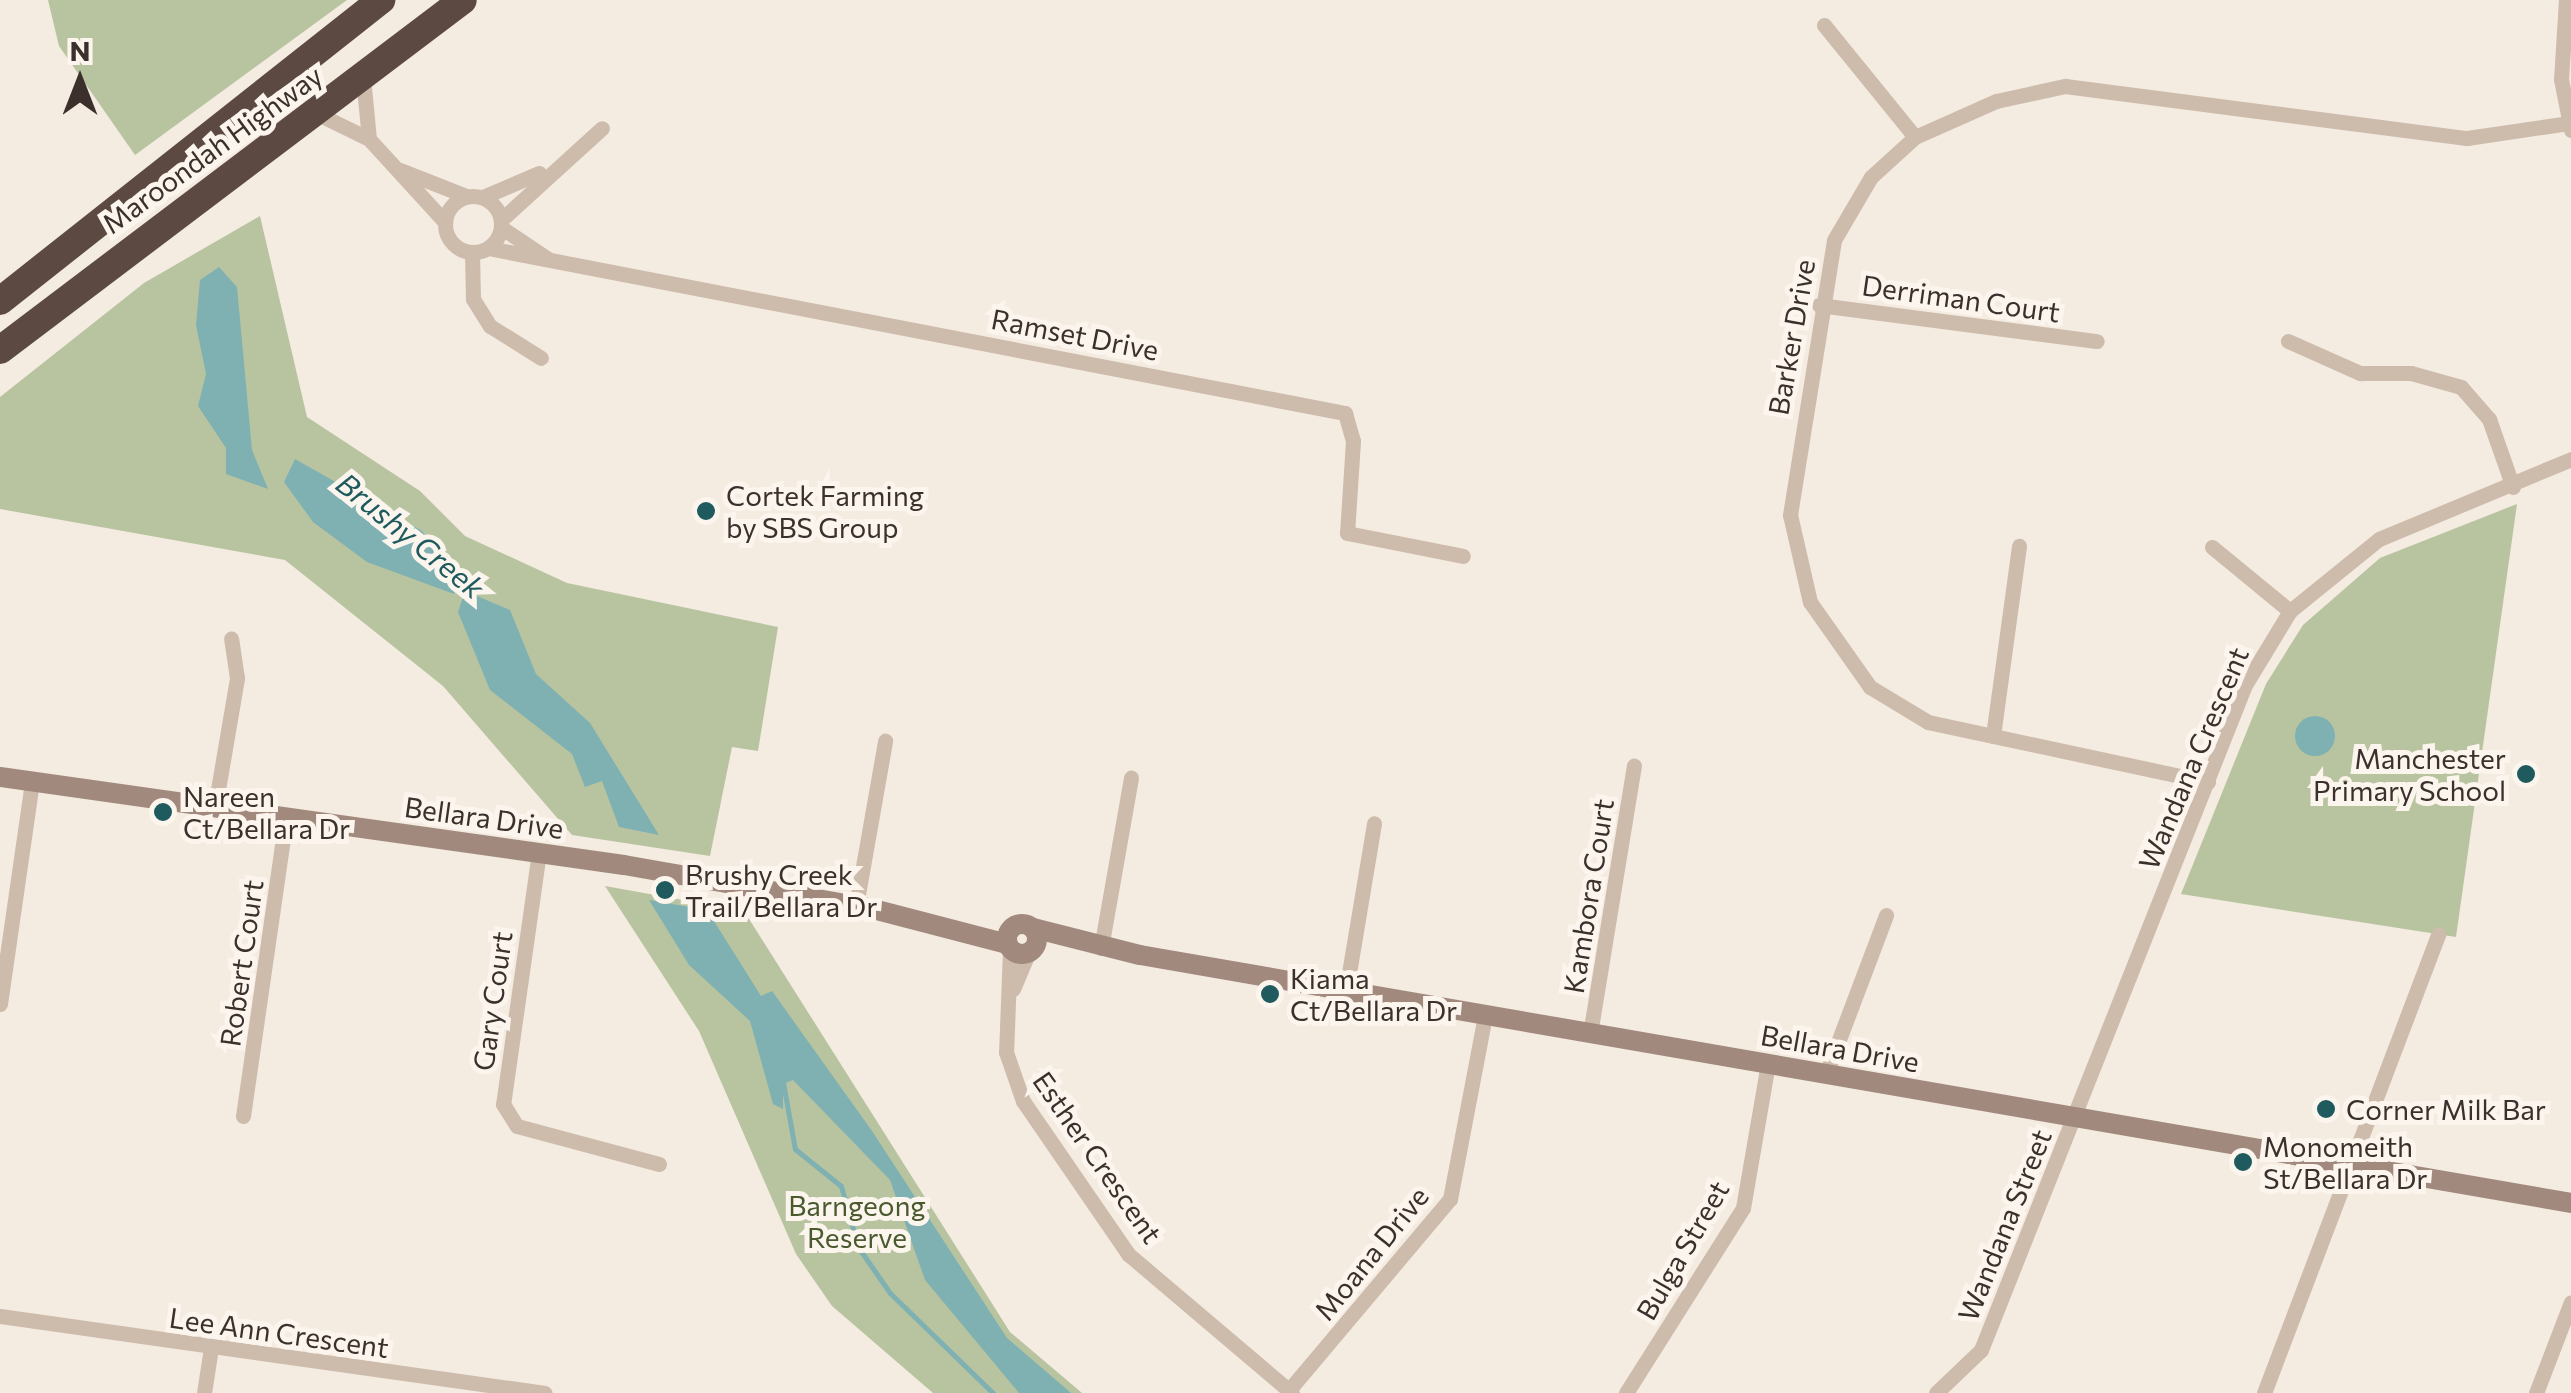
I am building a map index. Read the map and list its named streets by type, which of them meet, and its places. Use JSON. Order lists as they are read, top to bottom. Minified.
{"streets":{"highway":["Maroondah Highway"],"main road":["Bellara Drive"],"street":["Derriman Court","Ramset Drive","Barker Drive","Wandana Crescent","Kambora Court","Robert Court","Gary Court","Esther Crescent","Wandana Street","Bulga Street","Moana Drive","Lee Ann Crescent"]},"crossings":[["Derriman Court","Barker Drive"],["Barker Drive","Wandana Crescent"],["Wandana Crescent","Bellara Drive"],["Wandana Crescent","Wandana Street"],["Bellara Drive","Kambora Court"],["Bellara Drive","Robert Court"],["Bellara Drive","Gary Court"],["Bellara Drive","Esther Crescent"],["Bellara Drive","Wandana Street"],["Bellara Drive","Bulga Street"],["Bellara Drive","Moana Drive"],["Esther Crescent","Moana Drive"]],"water":["Brushy Creek"],"parks":["Barngeong Reserve"],"places":["Cortek Farming by SBS Group","Manchester Primary School","Nareen Ct/Bellara Dr","Brushy Creek Trail/Bellara Dr","Kiama Ct/Bellara Dr","Corner Milk Bar","Monomeith St/Bellara Dr"],"north":"top"}
